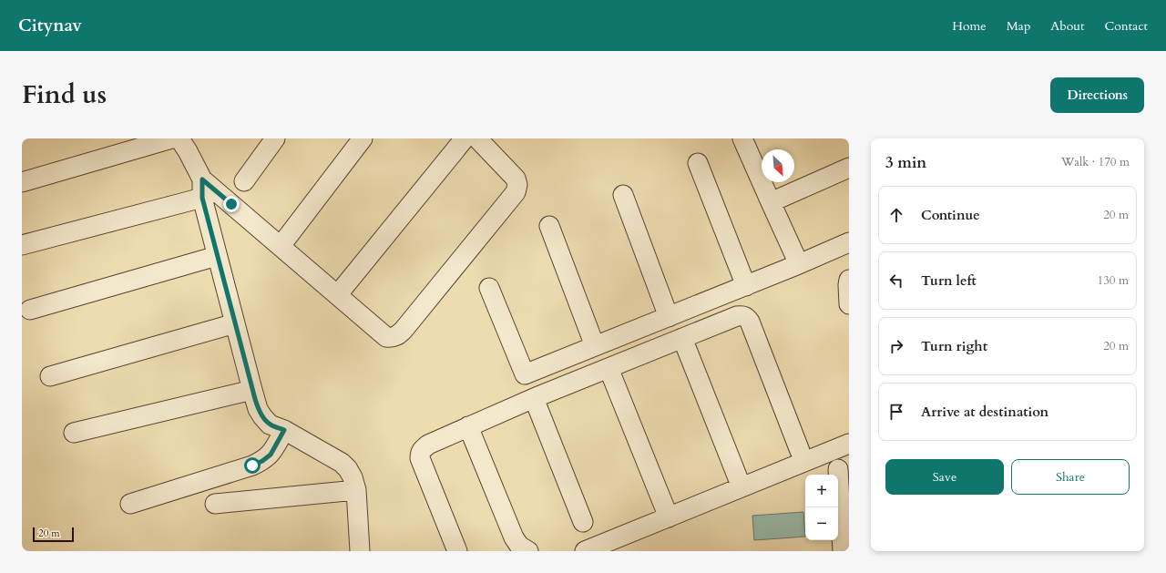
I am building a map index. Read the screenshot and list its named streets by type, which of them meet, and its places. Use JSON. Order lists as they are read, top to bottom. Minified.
{"scale_bar":"20 m","north":"bottom right","page":{"header":"Citynav","nav":["Home","Map","About","Contact"],"title":"Find us","buttons":["Directions",["Save","Share"]],"heading":["3 min","Walk · 170 m"],"list":[["Continue","20 m"],["Turn left","130 m"],["Turn right","20 m"],"Arrive at destination"],"map_buttons":["+","−"],"scale":"20 m"}}
